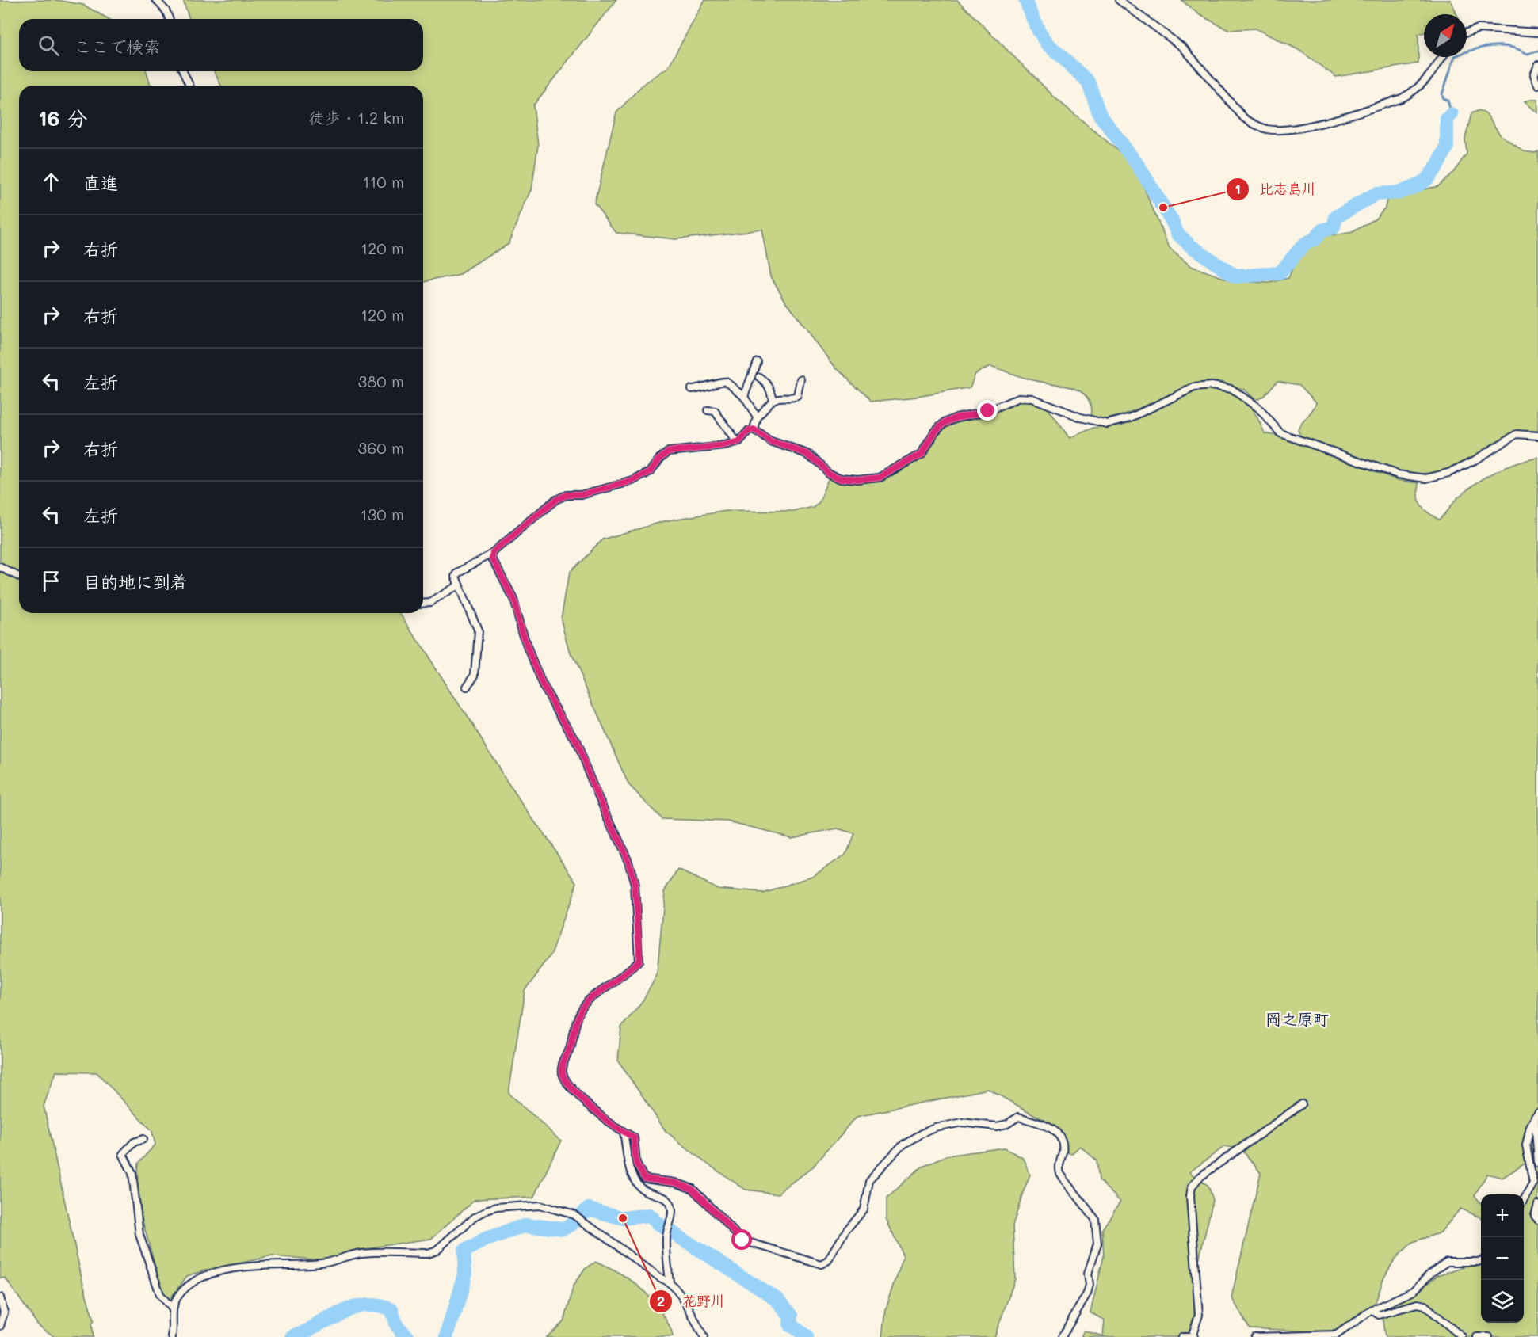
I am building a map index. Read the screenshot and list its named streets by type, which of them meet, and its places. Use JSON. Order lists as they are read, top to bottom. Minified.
{"districts":["岡之原町"],"places":["比志島川","花野川"],"north":"top right","page":{"search":"ここで検索","heading":["16 分","徒歩 · 1.2 km"],"list":[["直進","110 m"],["右折","120 m"],["右折","120 m"],["左折","380 m"],["右折","360 m"],["左折","130 m"],"目的地に到着"],"map_buttons":["+","−"]}}
